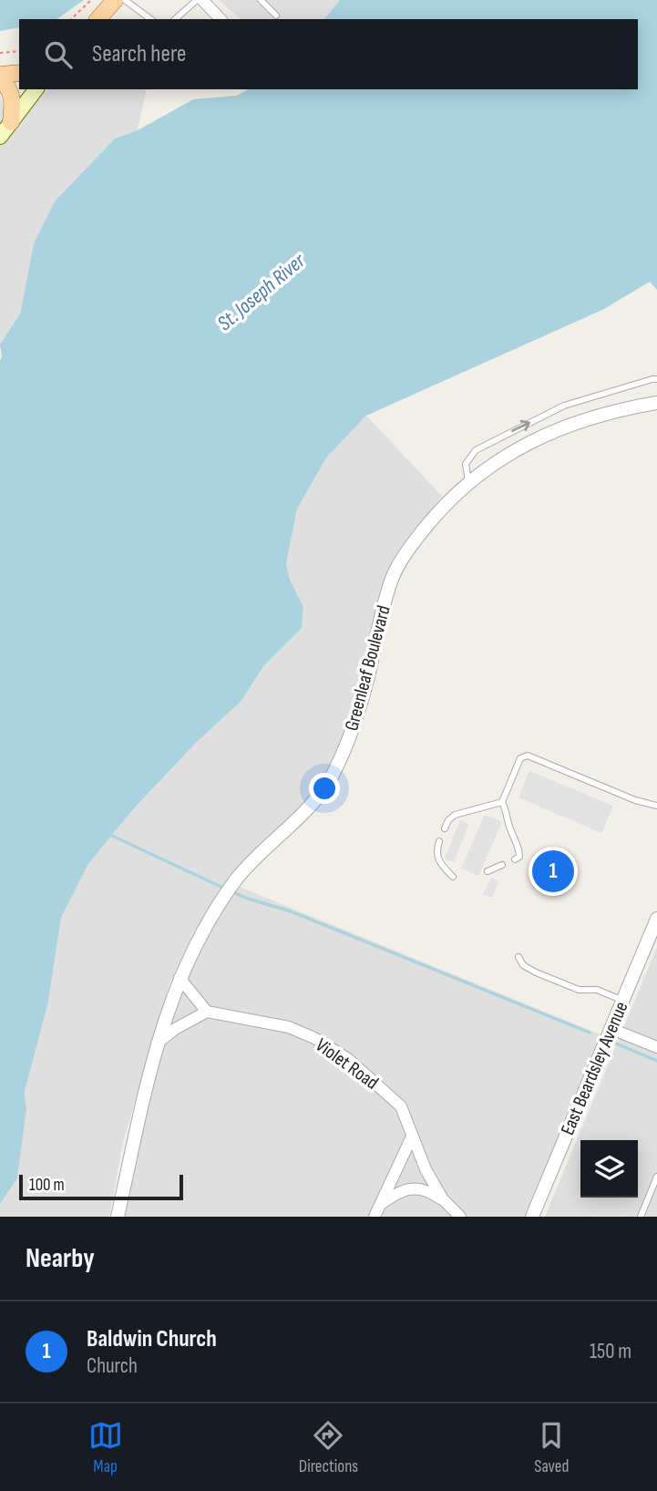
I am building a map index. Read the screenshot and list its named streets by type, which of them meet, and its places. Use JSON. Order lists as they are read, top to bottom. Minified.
{"streets":{"street":["Greenleaf Boulevard","Violet Road","East Beardsley Avenue"]},"water":["St. Joseph River"],"scale_bar":"100 m","page":{"search":"Search here","pins":"1","scale":"100 m","heading":"Nearby","list":[{"mark":"1","name":"Baldwin Church","note":"Church","value":"150 m"}],"nav":["Map","Directions","Saved"]}}
